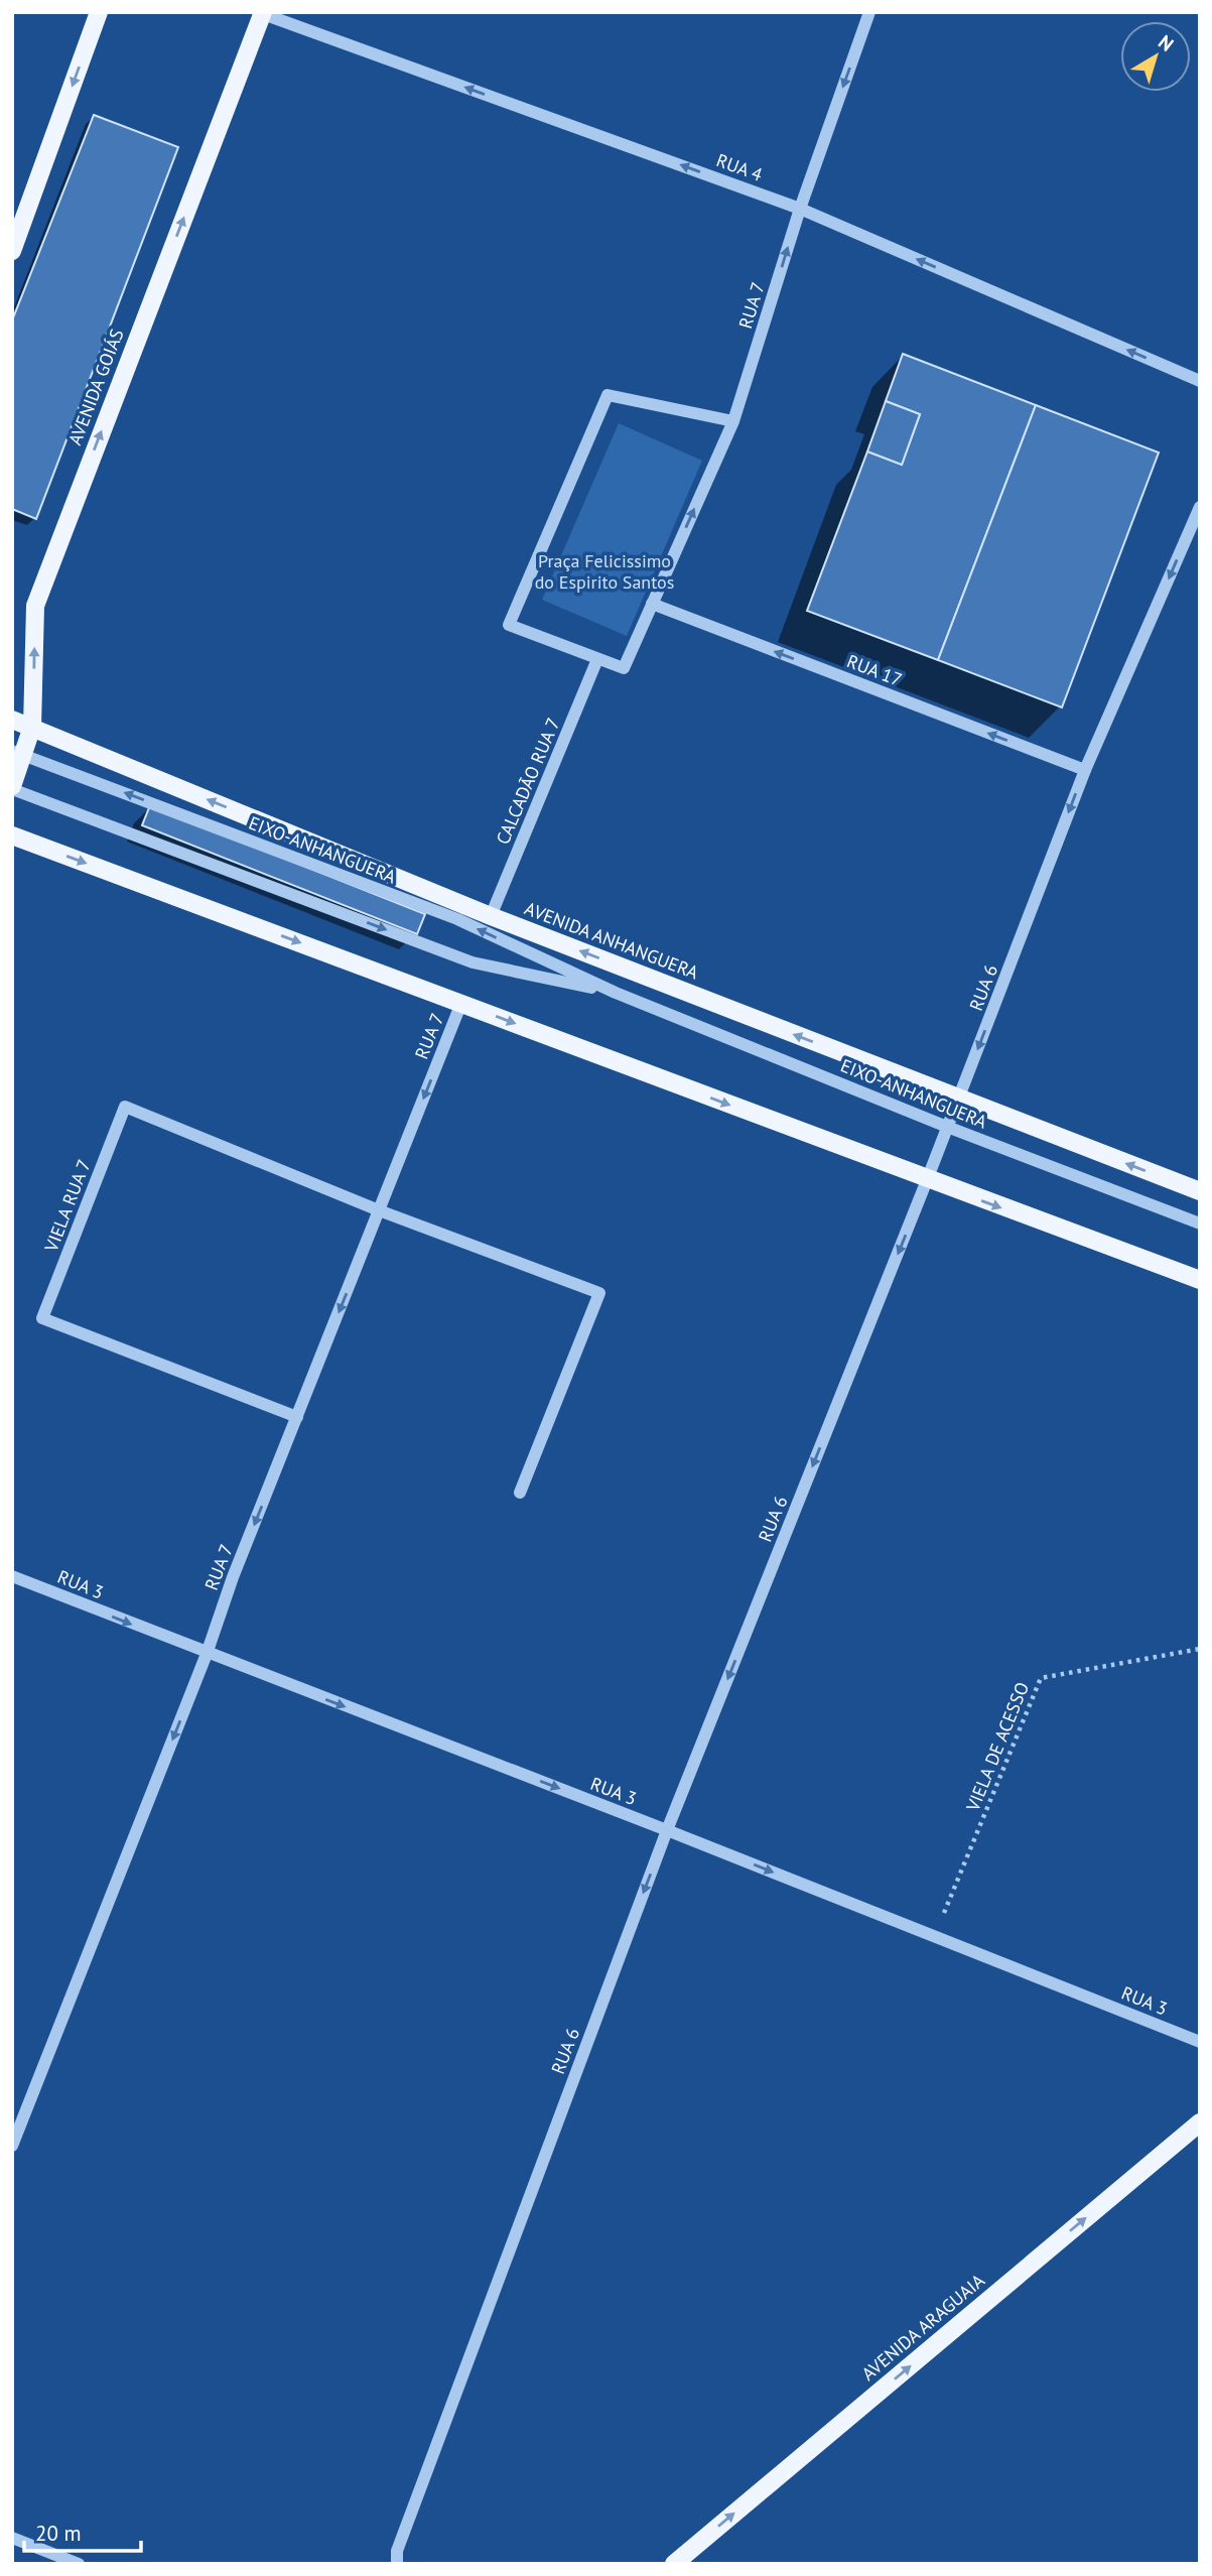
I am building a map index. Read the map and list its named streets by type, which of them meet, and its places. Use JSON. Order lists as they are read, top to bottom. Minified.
{"streets":{"main road":["AVENIDA GOIÁS","AVENIDA ANHANGUERA","AVENIDA ARAGUAIA"],"street":["RUA 4","RUA 7","RUA 17","CALCADÃO RUA 7","EIXO-ANHANGUERA","RUA 6","VIELA RUA 7","RUA 3"],"path":["VIELA DE ACESSO"]},"crossings":[["RUA 4","RUA 7"],["RUA 4","AVENIDA GOIÁS"],["RUA 7","RUA 17"],["RUA 7","CALCADÃO RUA 7"],["RUA 7","VIELA RUA 7"],["RUA 7","RUA 3"],["AVENIDA GOIÁS","EIXO-ANHANGUERA"],["AVENIDA GOIÁS","AVENIDA ANHANGUERA"],["RUA 17","RUA 6"],["CALCADÃO RUA 7","AVENIDA ANHANGUERA"],["EIXO-ANHANGUERA","RUA 6"],["AVENIDA ANHANGUERA","RUA 6"],["RUA 6","RUA 3"],["RUA 3","VIELA DE ACESSO"]],"one_way":["RUA 4","RUA 17","RUA 6","RUA 3","AVENIDA ARAGUAIA"],"parks":["Praça Felicissimo do Espirito Santos"],"scale_bar":"20 m","north":"top right"}
